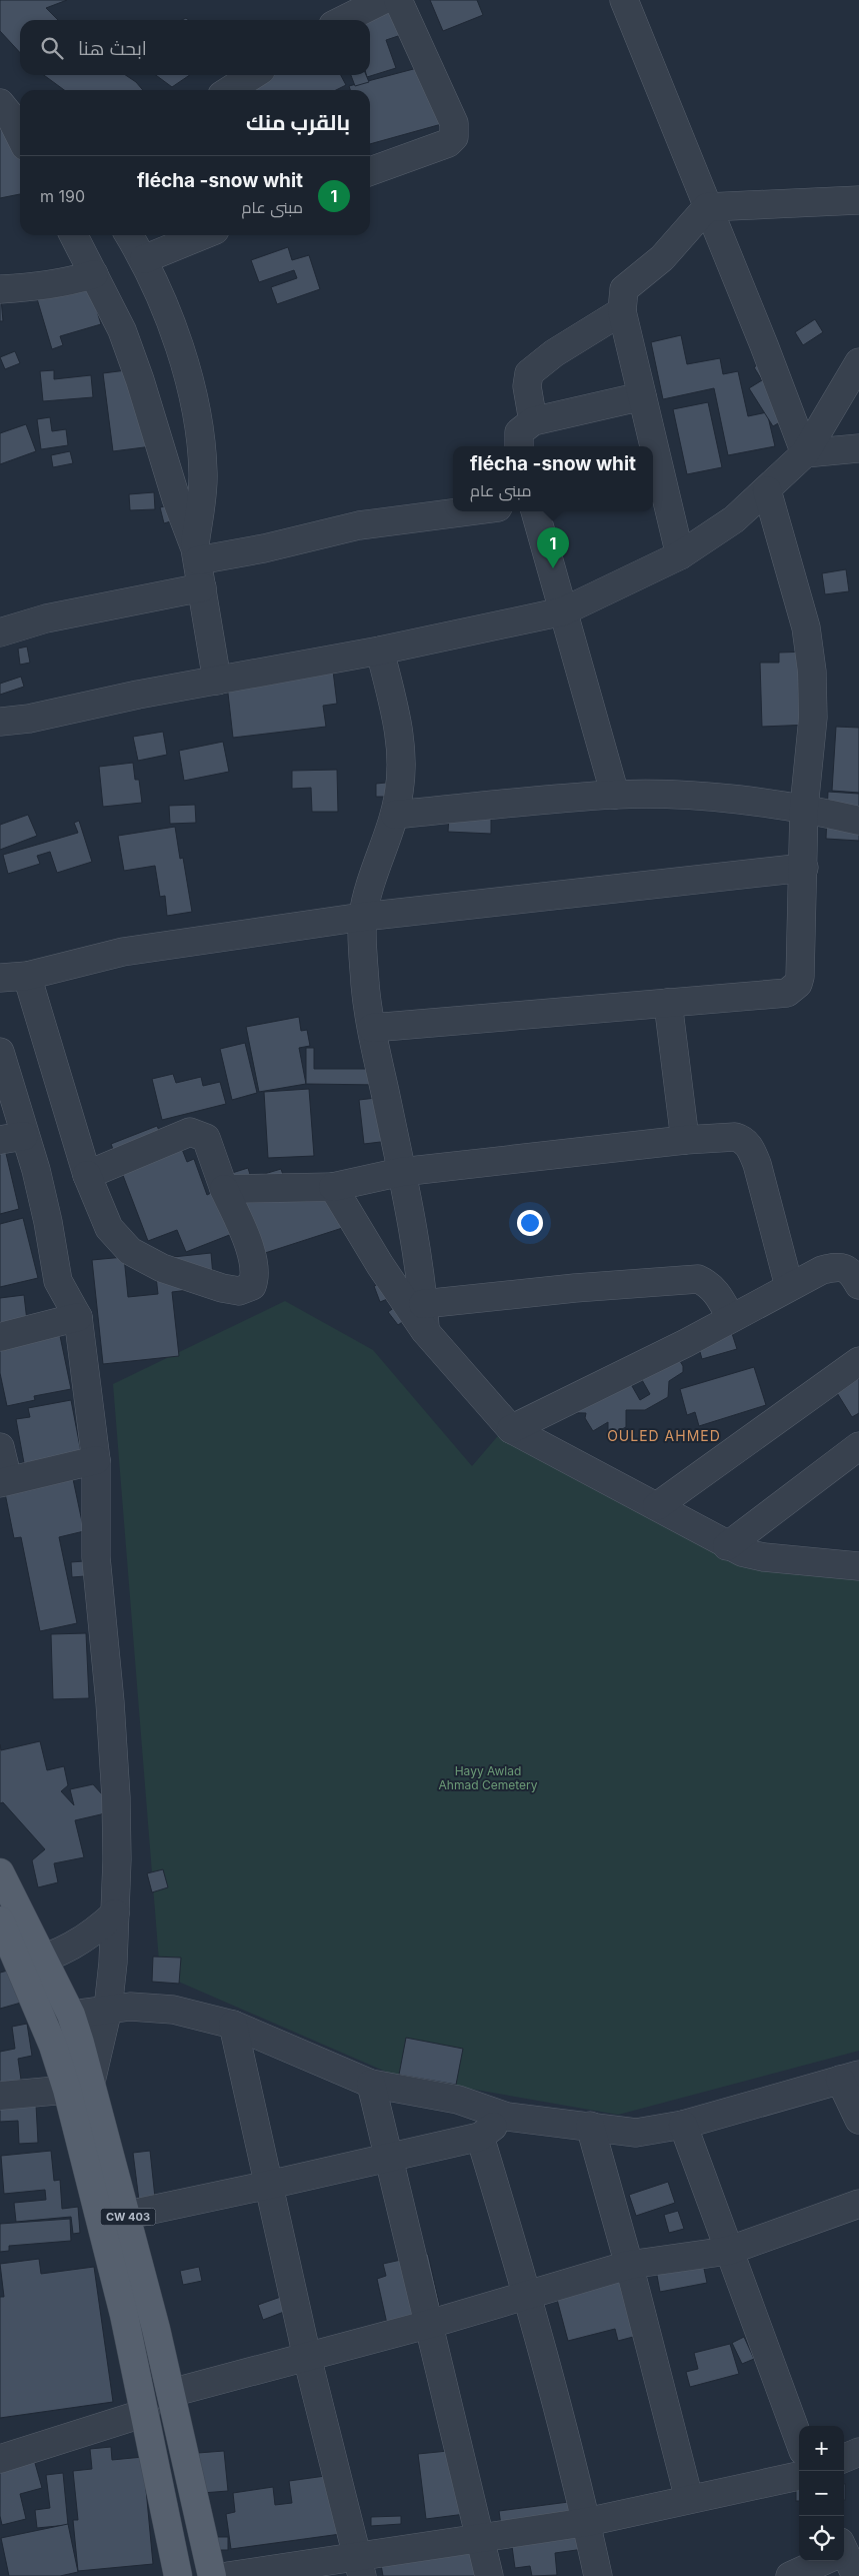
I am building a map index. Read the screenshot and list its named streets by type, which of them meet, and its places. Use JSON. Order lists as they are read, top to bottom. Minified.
{"streets":{"main road":["CW 403"]},"districts":["OULED AHMED"],"parks":["Hayy Awlad Ahmad Cemetery"],"page":{"search":"ابحث هنا","heading":"بالقرب منك","list":[{"mark":"1","name":"flécha -snow whit","note":"مبنى عام","value":"190 m"}],"popup":["flécha -snow whit","مبنى عام"],"pins":"1","map_buttons":["+","−"]}}
